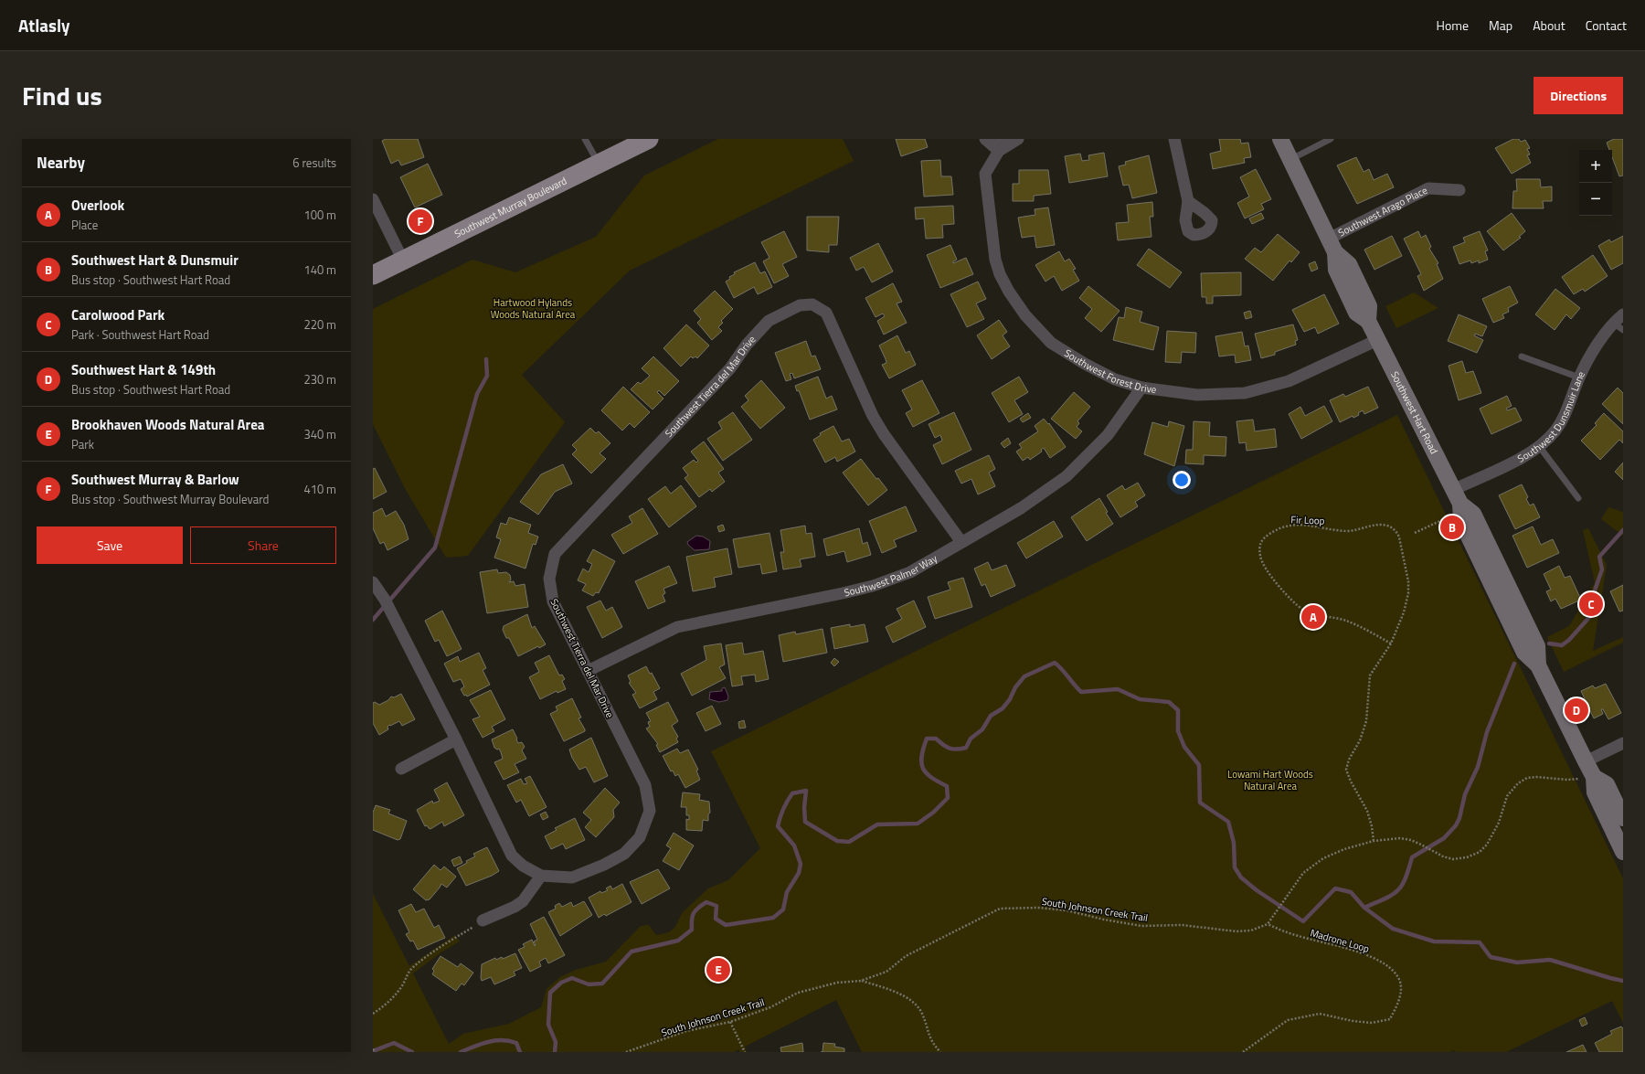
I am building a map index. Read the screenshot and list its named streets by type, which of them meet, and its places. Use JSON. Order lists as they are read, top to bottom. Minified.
{"streets":{"main road":["Southwest Murray Boulevard","Southwest Hart Road"],"street":["Southwest Arago Place","Southwest Forest Drive","Southwest Tierra del Mar Drive","Southwest Dunsmuir Lane","Southwest Palmer Way"],"path":["Fir Loop","South Johnson Creek Trail","Madrone Loop"]},"crossings":[["Southwest Arago Place","Southwest Hart Road"],["Southwest Forest Drive","Southwest Hart Road"],["Southwest Forest Drive","Southwest Palmer Way"],["Southwest Tierra del Mar Drive","Southwest Palmer Way"],["Southwest Hart Road","Southwest Dunsmuir Lane"],["Southwest Hart Road","South Johnson Creek Trail"],["Fir Loop","South Johnson Creek Trail"],["South Johnson Creek Trail","Madrone Loop"]],"parks":["Hartwood Hylands Woods Natural Area","Lowami Hart Woods Natural Area"],"page":{"header":"Atlasly","nav":["Home","Map","About","Contact"],"title":"Find us","buttons":["Directions",["Save","Share"]],"heading":["Nearby","6 results"],"map_buttons":["+","−"],"list":[{"mark":"A","name":"Overlook","note":"Place","value":"100 m"},{"mark":"B","name":"Southwest Hart & Dunsmuir","note":"Bus stop · Southwest Hart Road","value":"140 m"},{"mark":"C","name":"Carolwood Park","note":"Park · Southwest Hart Road","value":"220 m"},{"mark":"D","name":"Southwest Hart & 149th","note":"Bus stop · Southwest Hart Road","value":"230 m"},{"mark":"E","name":"Brookhaven Woods Natural Area","note":"Park","value":"340 m"},{"mark":"F","name":"Southwest Murray & Barlow","note":"Bus stop · Southwest Murray Boulevard","value":"410 m"}],"pins":["F","B","C","A","D","E"]}}
